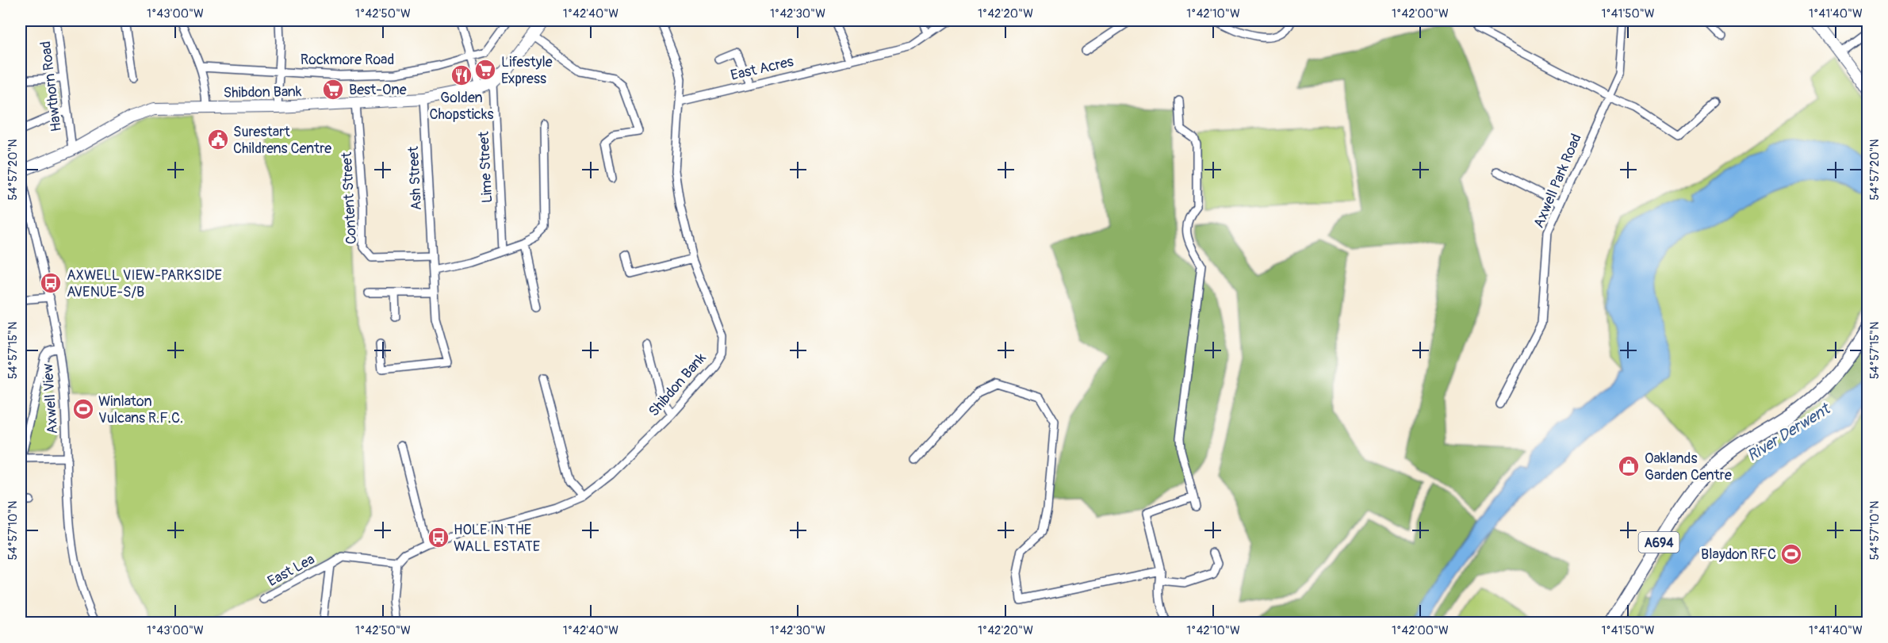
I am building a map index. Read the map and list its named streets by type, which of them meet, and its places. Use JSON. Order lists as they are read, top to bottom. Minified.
{"streets":{"main road":["A694"],"street":["Rockmore Road","East Acres","Hawthorn Road","Shibdon Bank","Lime Street","Ash Street","Axwell Park Road","Content Street","Axwell View","East Lea"]},"crossings":[["East Acres","Shibdon Bank"],["Hawthorn Road","Shibdon Bank"],["Shibdon Bank","Lime Street"],["Shibdon Bank","Ash Street"],["Shibdon Bank","Content Street"],["Shibdon Bank","Axwell View"],["Shibdon Bank","East Lea"],["Ash Street","Content Street"]],"water":["River Derwent"],"places":{"supermarket":["Lifestyle Express","Best-One"],"restaurant":["Golden Chopsticks"],"public building":["Surestart Childrens Centre"],"bus stop":["AXWELL VIEW-PARKSIDE AVENUE-S/B","HOLE IN THE WALL ESTATE"],"sports":["Winlaton Vulcans R.F.C.","Blaydon RFC"],"shop":["Oaklands Garden Centre"]},"coordinates":["1°43'00\"W","1°42'50\"W","1°42'40\"W","1°42'30\"W","1°42'20\"W","1°42'10\"W","1°42'00\"W","1°41'50\"W","1°41'40\"W","54°57'20\"N","54°57'15\"N","54°57'10\"N"]}
